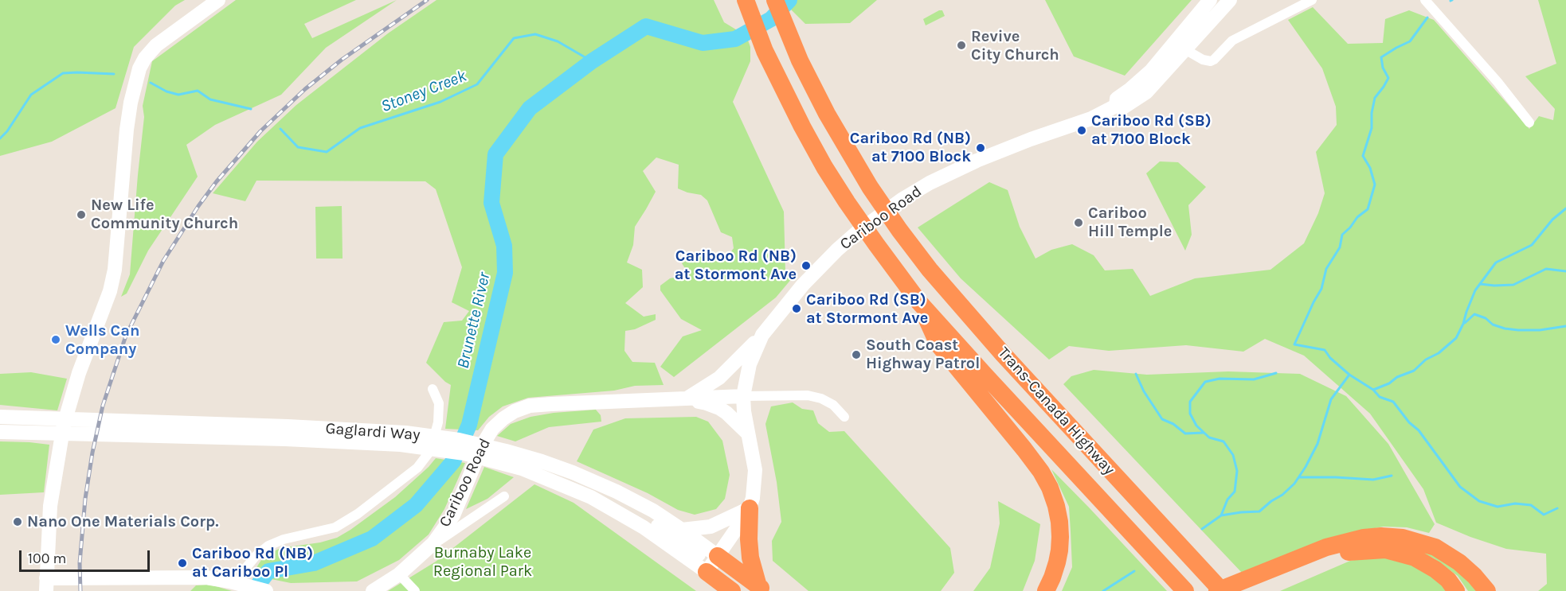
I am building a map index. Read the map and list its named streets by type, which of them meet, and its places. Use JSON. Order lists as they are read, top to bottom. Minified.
{"streets":{"highway":["Trans-Canada Highway"],"street":["Cariboo Road","Gaglardi Way"]},"crossings":[["Cariboo Road","Gaglardi Way"]],"water":["Stoney Creek","Brunette River"],"parks":["Burnaby Lake Regional Park"],"places":["Revive City Church","Cariboo Rd (SB) at 7100 Block","Cariboo Rd (NB) at 7100 Block","New Life Community Church","Cariboo Hill Temple","Cariboo Rd (NB) at Stormont Ave","Cariboo Rd (SB) at Stormont Ave","Wells Can Company","South Coast Highway Patrol","Nano One Materials Corp.","Cariboo Rd (NB) at Cariboo Pl"],"scale_bar":"100 m"}
